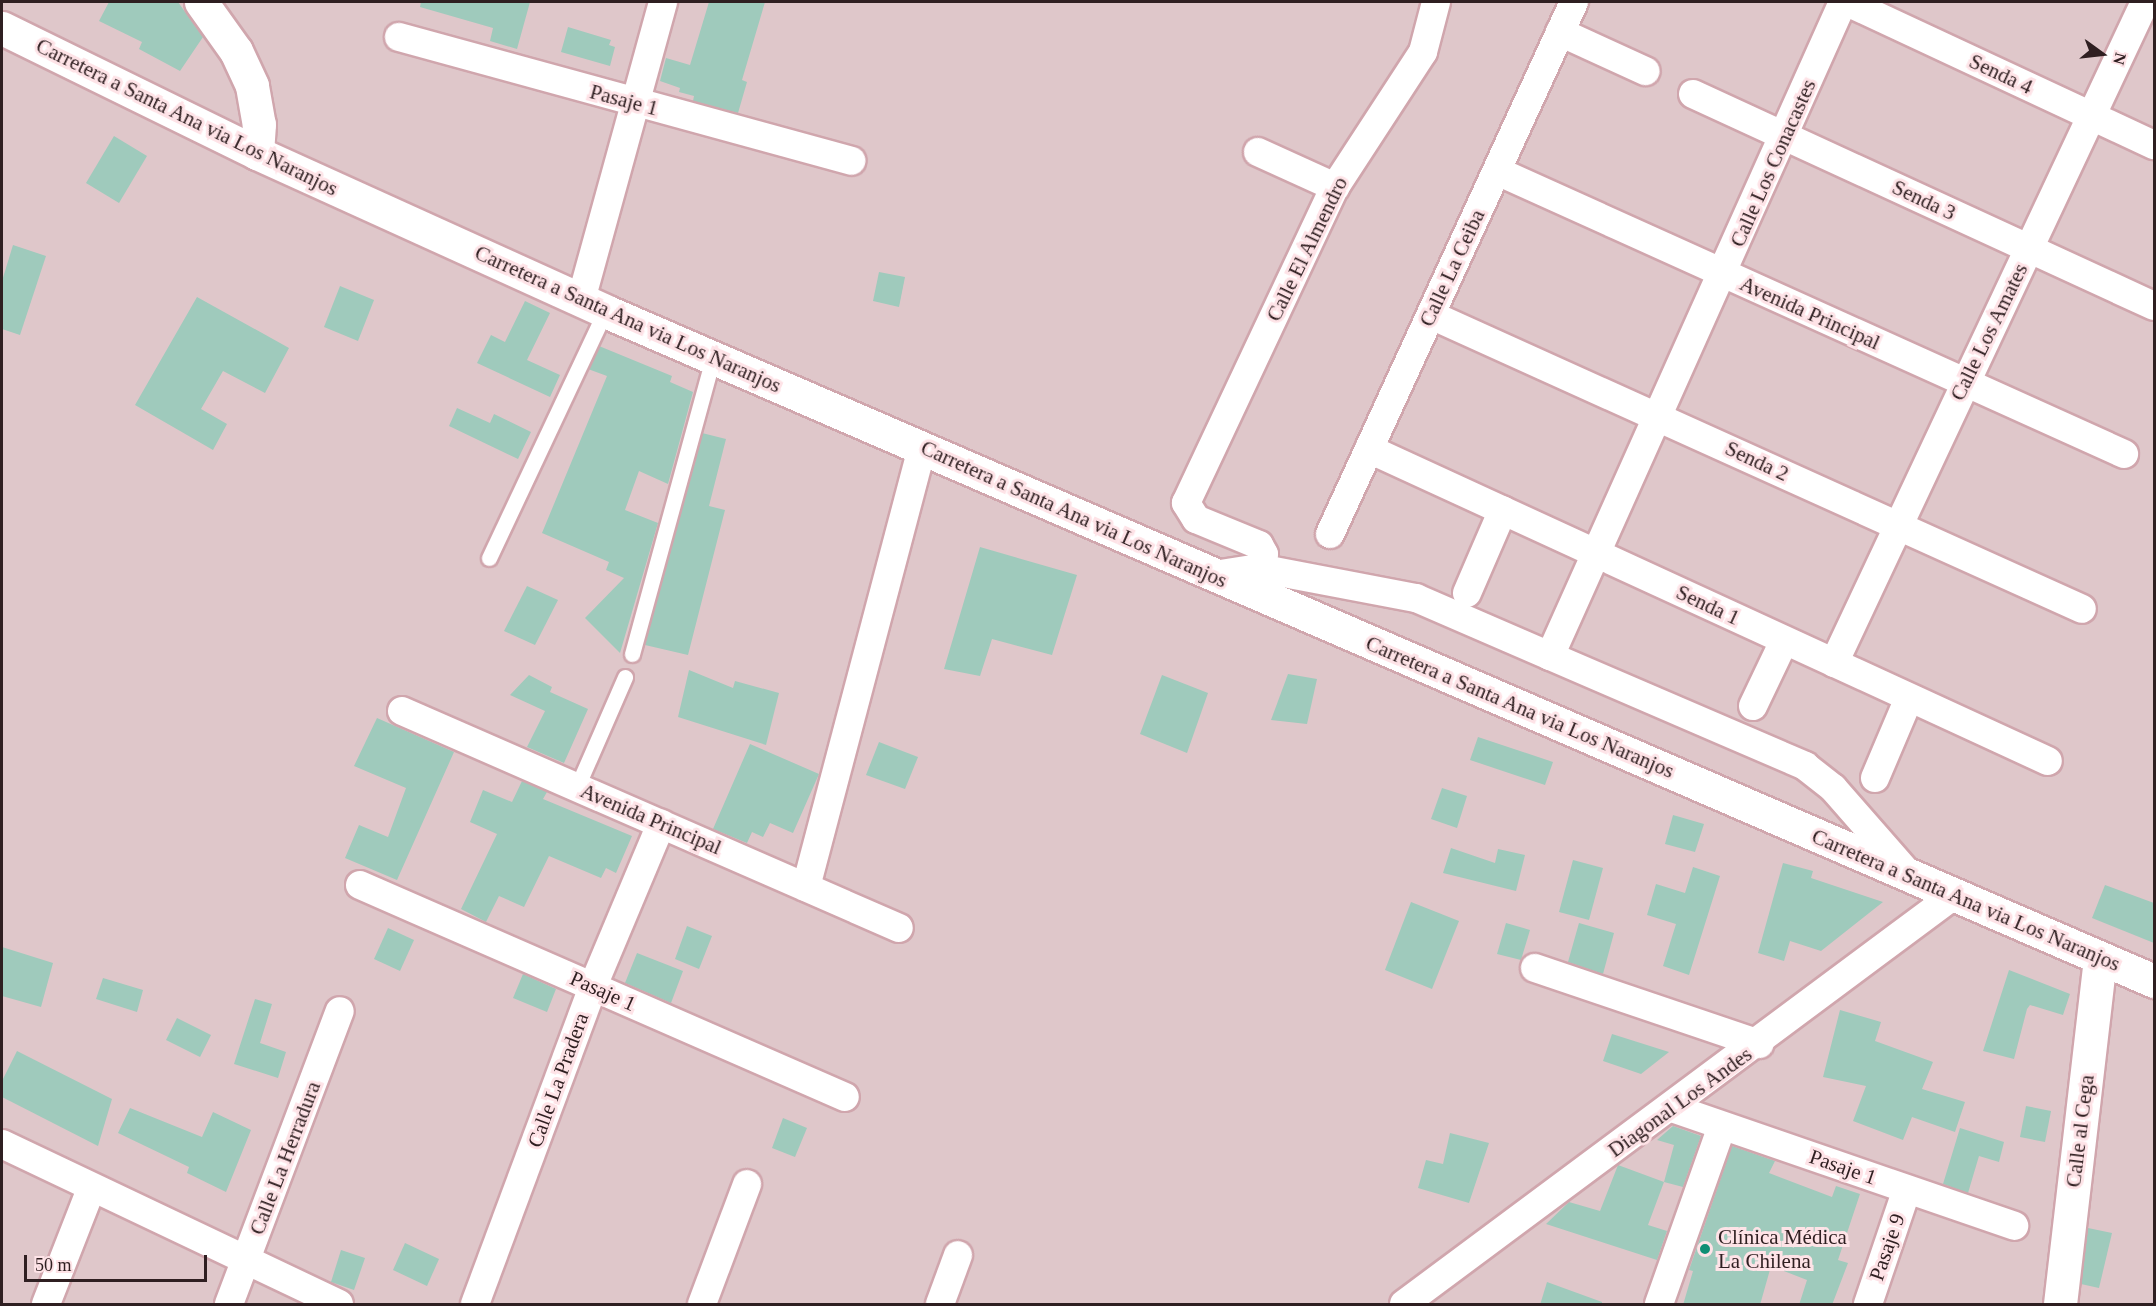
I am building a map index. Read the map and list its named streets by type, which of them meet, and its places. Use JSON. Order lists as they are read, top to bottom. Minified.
{"streets":{"main road":["Carretera a Santa Ana via Los Naranjos","Calle al Cega"],"street":["Senda 4","Pasaje 1","Calle Los Conacastes","Senda 3","Calle El Almendro","Calle La Ceiba","Avenida Principal","Calle Los Amates","Senda 2","Senda 1","Calle La Pradera","Diagonal Los Andes","Calle La Herradura","Pasaje 9"]},"crossings":[["Senda 4","Calle Los Conacastes"],["Senda 4","Calle Los Amates"],["Pasaje 1","Calle La Pradera"],["Pasaje 1","Diagonal Los Andes"],["Pasaje 1","Pasaje 9"],["Carretera a Santa Ana via Los Naranjos","Diagonal Los Andes"],["Carretera a Santa Ana via Los Naranjos","Calle al Cega"],["Calle Los Conacastes","Senda 3"],["Calle Los Conacastes","Avenida Principal"],["Calle Los Conacastes","Senda 2"],["Calle Los Conacastes","Senda 1"],["Senda 3","Calle Los Amates"],["Calle La Ceiba","Avenida Principal"],["Calle La Ceiba","Senda 2"],["Calle La Ceiba","Senda 1"],["Avenida Principal","Calle Los Amates"],["Avenida Principal","Calle La Pradera"],["Calle Los Amates","Senda 2"],["Calle Los Amates","Senda 1"]],"places":["Clínica Médica La Chilena"],"scale_bar":"50 m","north":"right"}
